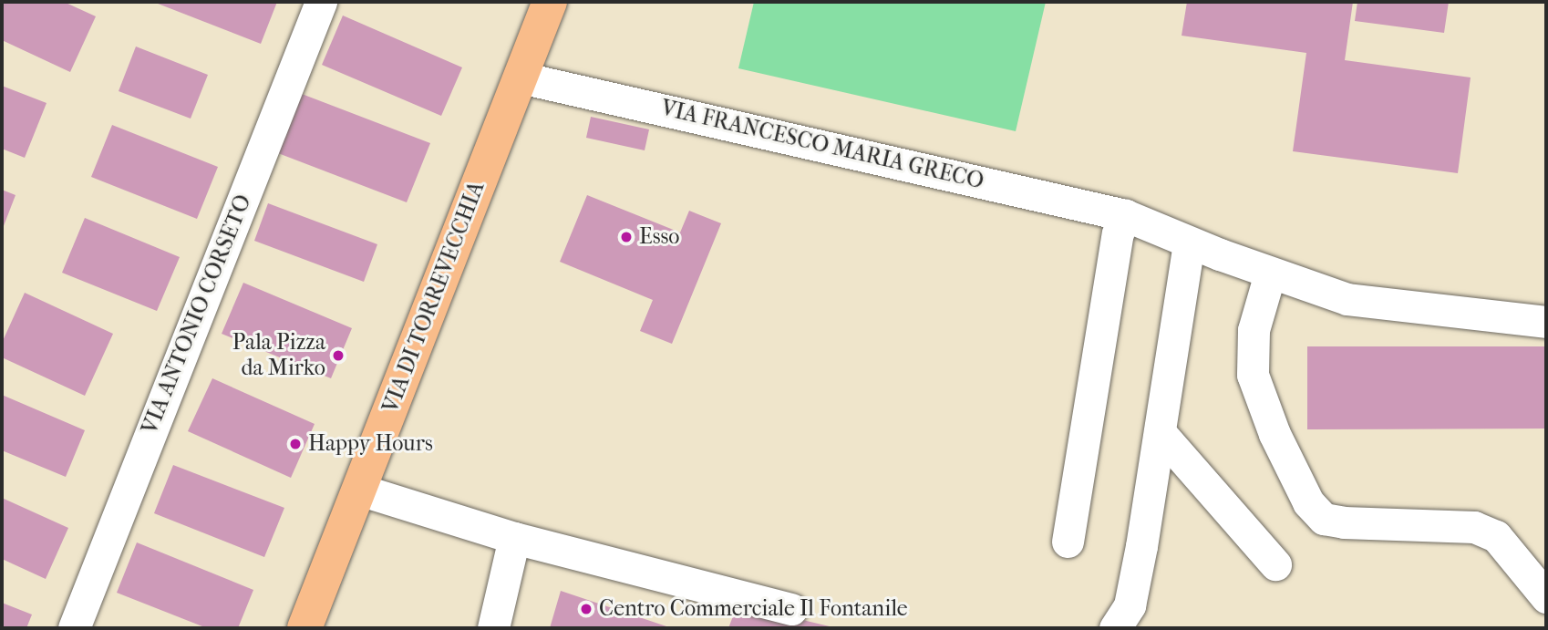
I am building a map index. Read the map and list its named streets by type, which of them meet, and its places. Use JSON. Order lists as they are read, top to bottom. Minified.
{"streets":{"main road":["VIA DI TORREVECCHIA"],"street":["VIA FRANCESCO MARIA GRECO","VIA ANTONIO CORSETO"]},"crossings":[["VIA FRANCESCO MARIA GRECO","VIA DI TORREVECCHIA"]],"places":["Esso","Pala Pizza da Mirko","Happy Hours","Centro Commerciale Il Fontanile"]}
